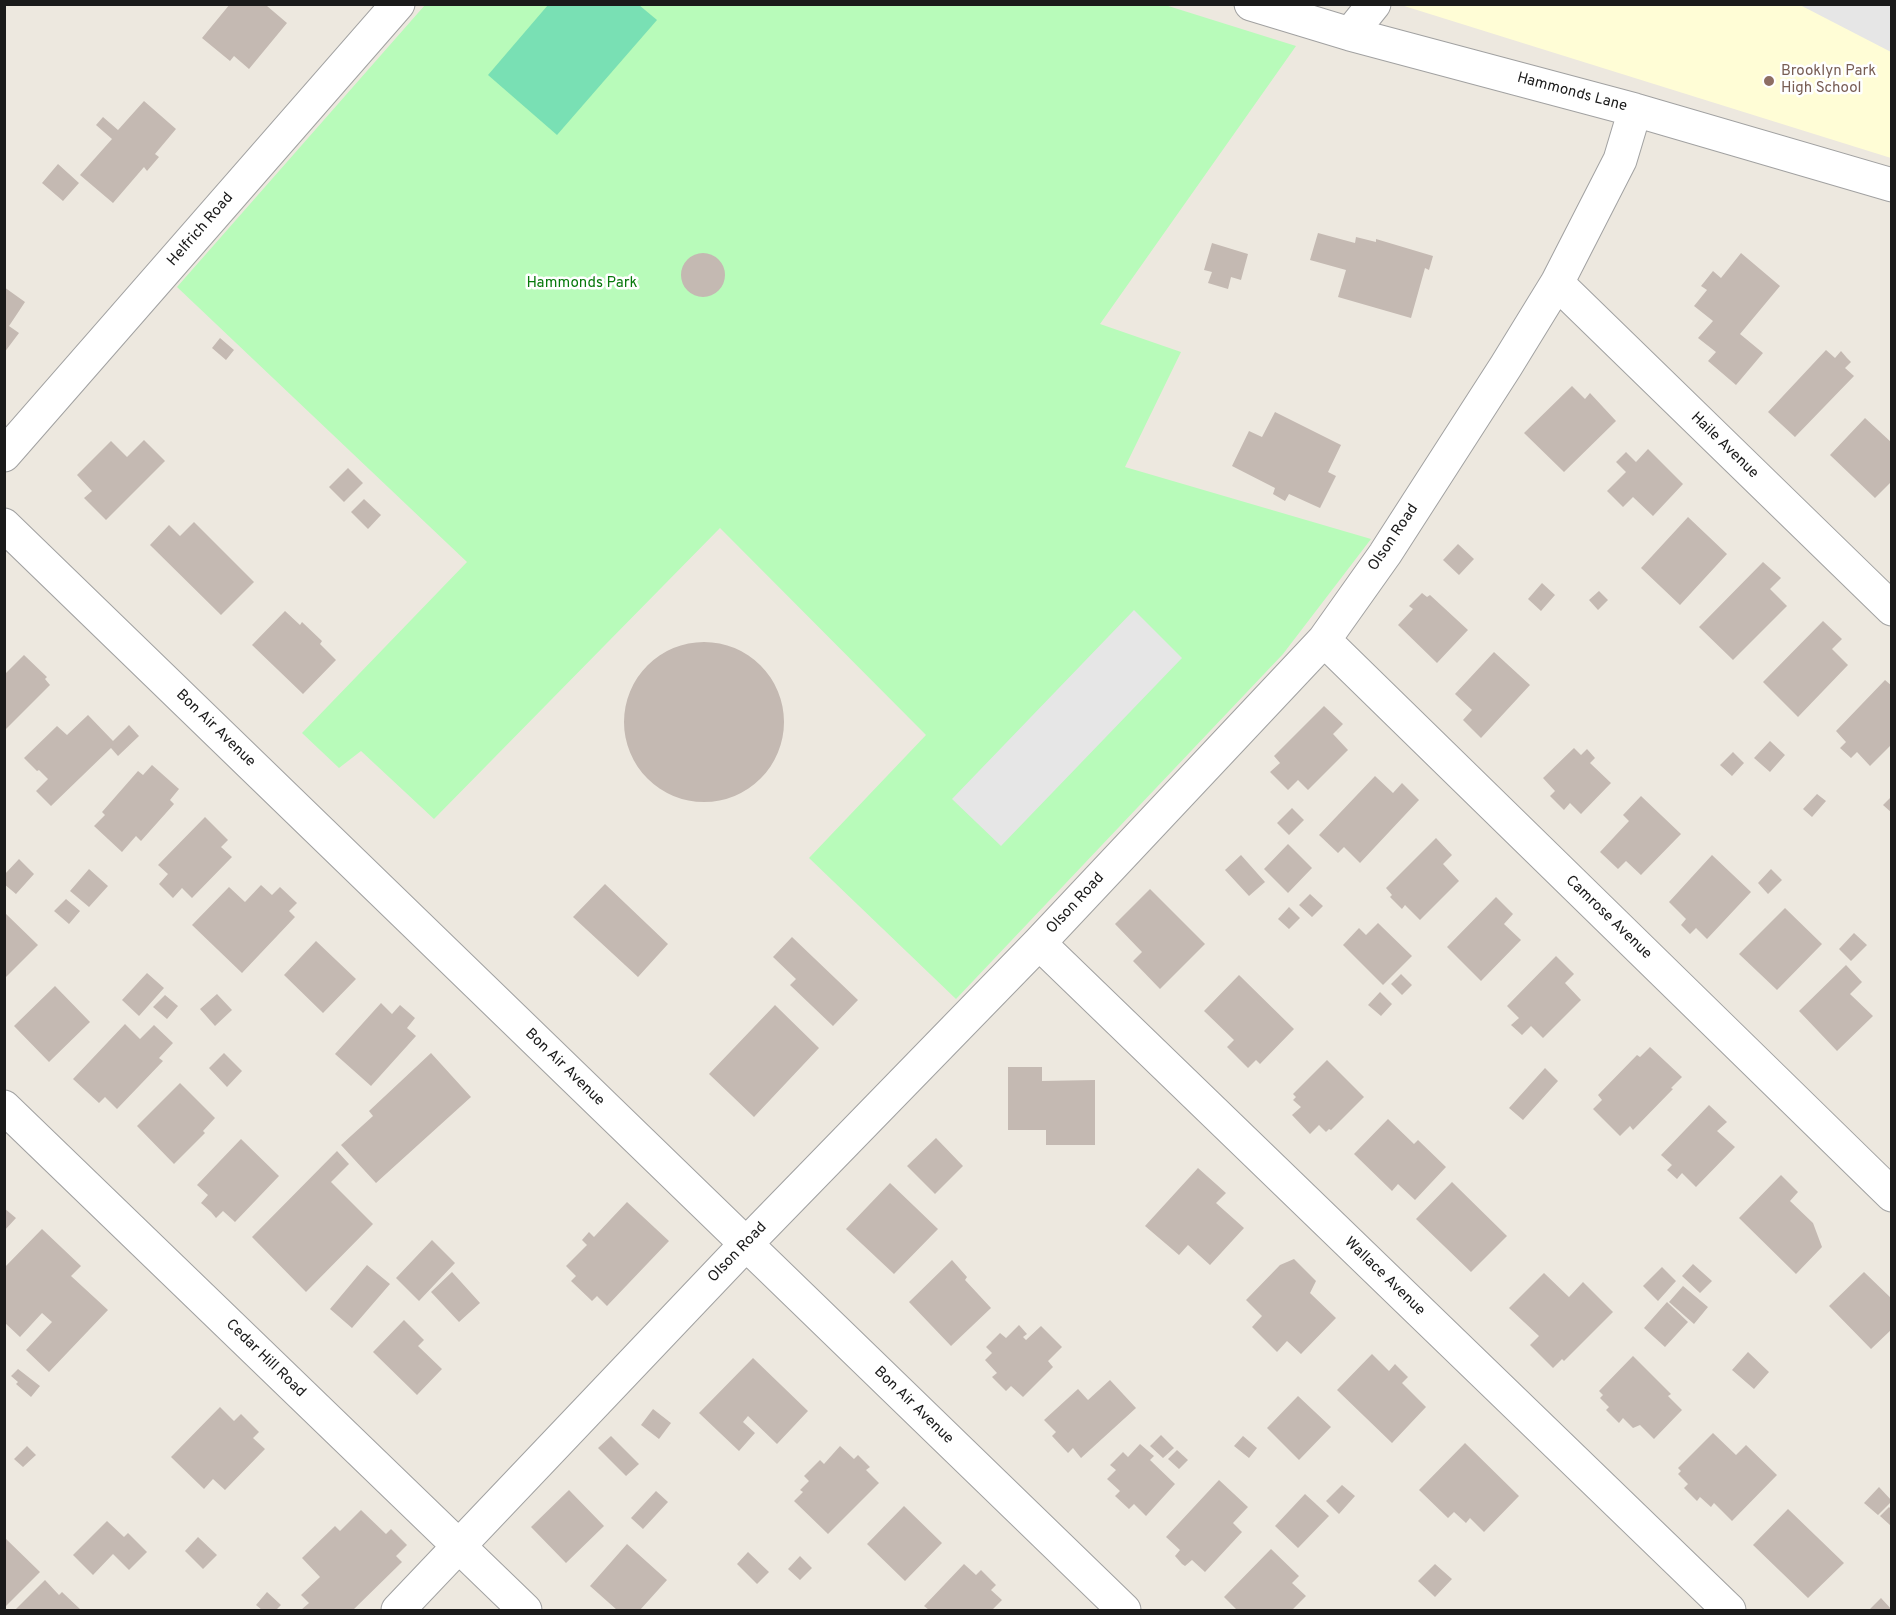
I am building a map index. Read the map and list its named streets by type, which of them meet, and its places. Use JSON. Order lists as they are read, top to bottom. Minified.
{"streets":{"street":["Hammonds Lane","Helfrich Road","Haile Avenue","Olson Road","Bon Air Avenue","Camrose Avenue","Wallace Avenue","Cedar Hill Road"]},"crossings":[["Hammonds Lane","Olson Road"],["Haile Avenue","Olson Road"],["Olson Road","Bon Air Avenue"],["Olson Road","Camrose Avenue"],["Olson Road","Wallace Avenue"],["Olson Road","Cedar Hill Road"]],"parks":["Hammonds Park"],"places":["Brooklyn Park High School"]}
